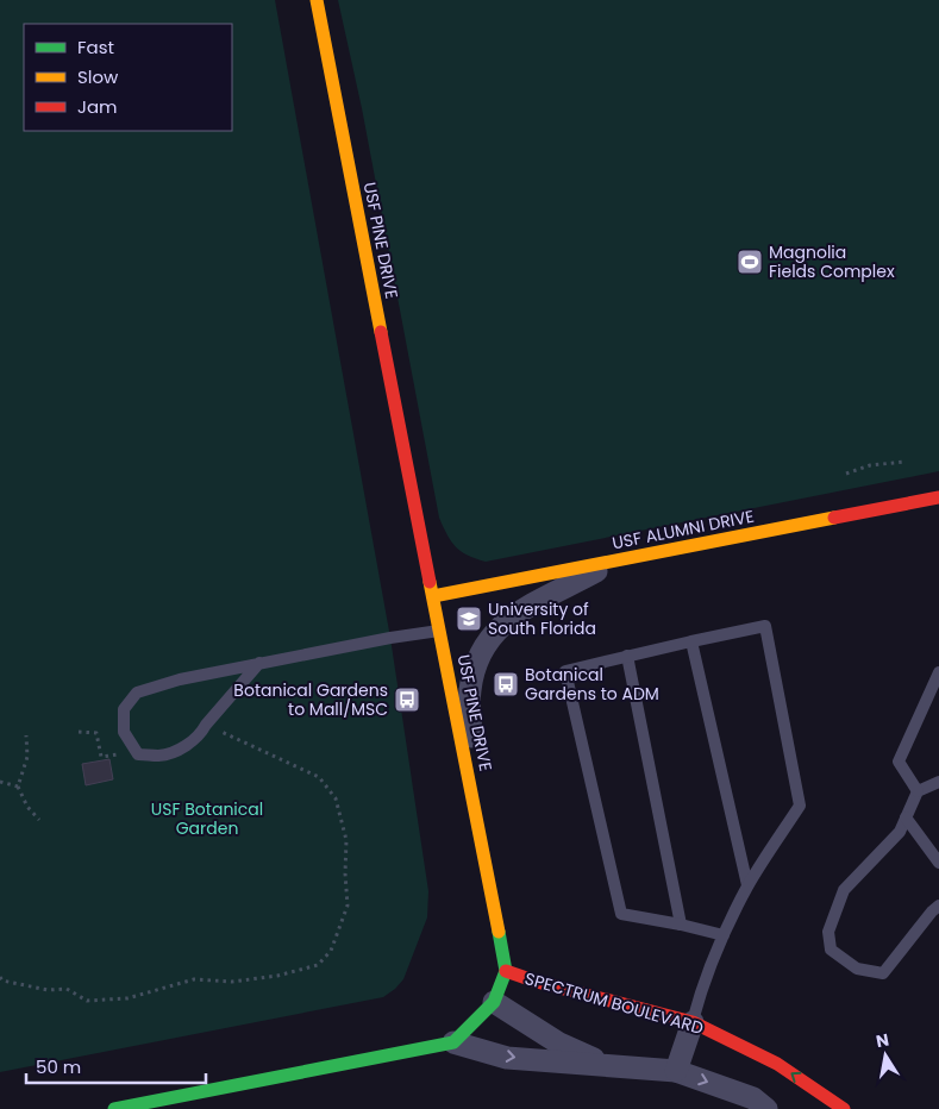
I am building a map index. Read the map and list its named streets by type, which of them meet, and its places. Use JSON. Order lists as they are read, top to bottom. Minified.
{"streets":{"street":["USF PINE DRIVE","USF ALUMNI DRIVE","SPECTRUM BOULEVARD"]},"crossings":[["USF PINE DRIVE","USF ALUMNI DRIVE"],["USF PINE DRIVE","SPECTRUM BOULEVARD"]],"parks":["USF Botanical Garden"],"places":{"sports":["Magnolia Fields Complex"],"school or university":["University of South Florida"],"bus stop":["Botanical Gardens to ADM","Botanical Gardens to Mall/MSC"]},"legend":["Fast","Slow","Jam"],"scale_bar":"50 m","north":"top"}
